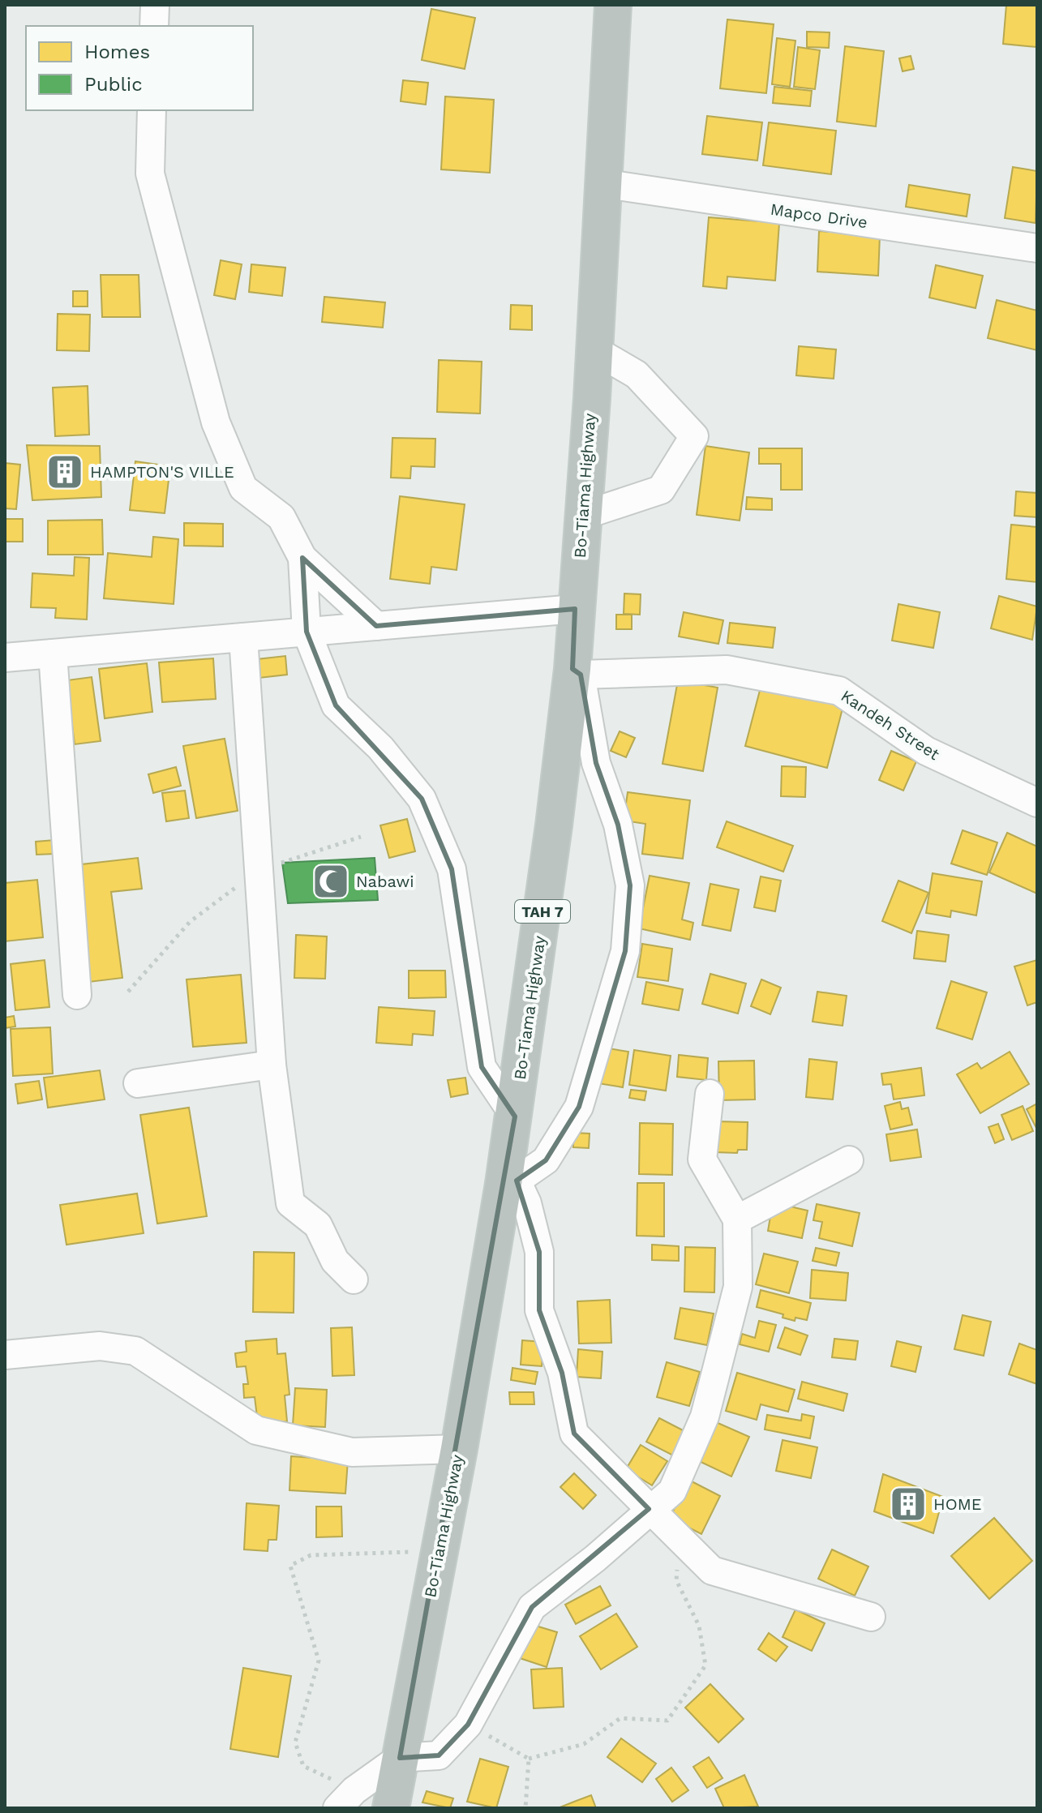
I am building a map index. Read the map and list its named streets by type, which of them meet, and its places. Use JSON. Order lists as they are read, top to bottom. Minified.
{"streets":{"highway":["Bo-Tiama Highway","TAH 7"],"street":["Mapco Drive","Kandeh Street"]},"crossings":[["Mapco Drive","Bo-Tiama Highway"],["Bo-Tiama Highway","Kandeh Street"]],"places":{"building":["HAMPTON'S VILLE","HOME"],"mosque":["Nabawi"]},"legend":["Homes","Public"]}
